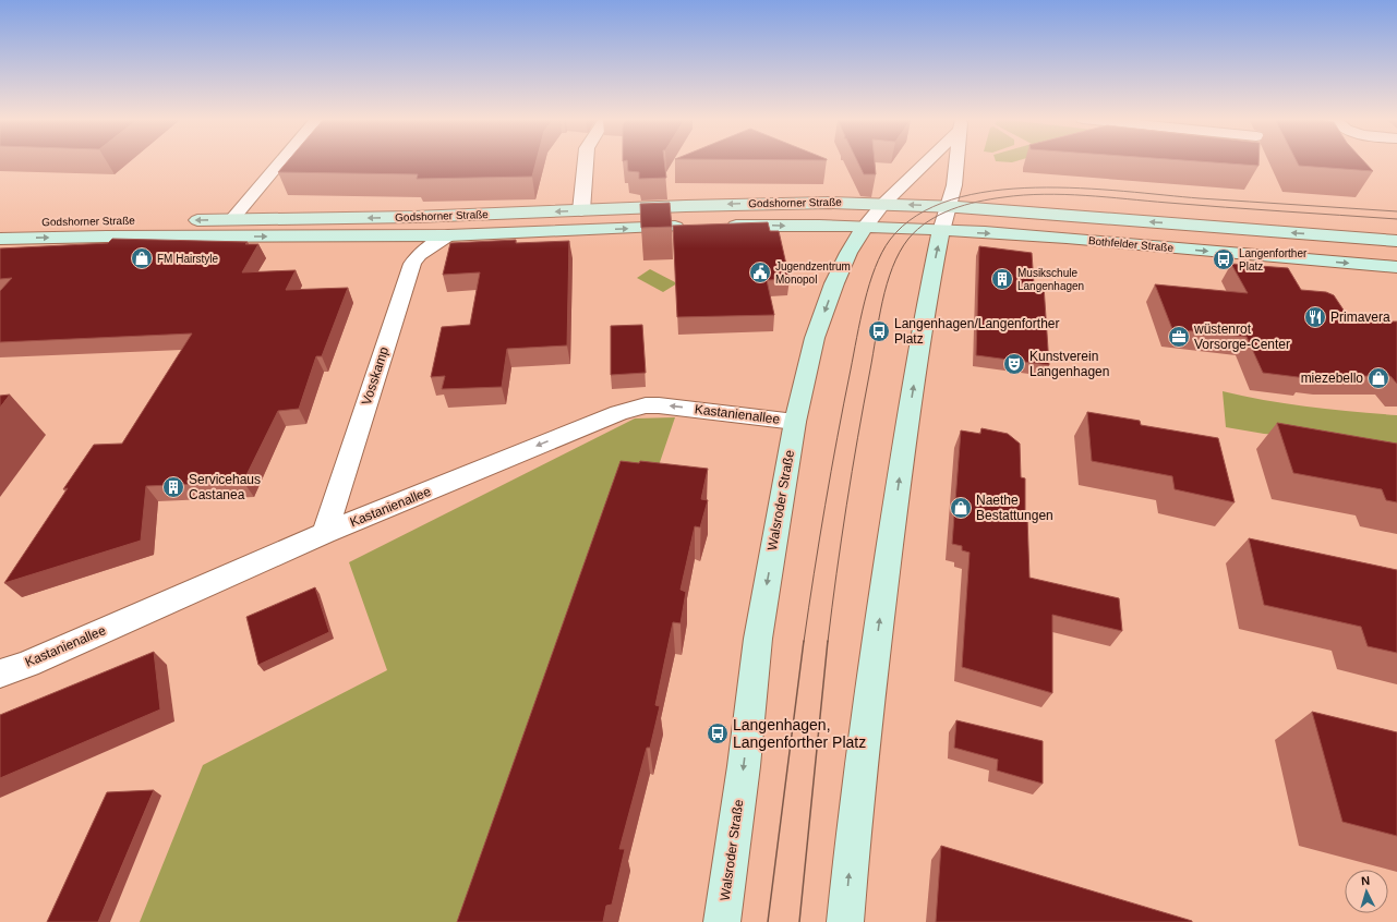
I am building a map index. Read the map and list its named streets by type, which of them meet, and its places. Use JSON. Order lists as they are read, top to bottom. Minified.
{"streets":{"main road":["Godshorner Straße","Bothfelder Straße","Walsroder Straße"],"street":["Vosskamp","Kastanienallee"]},"crossings":[["Godshorner Straße","Bothfelder Straße"],["Godshorner Straße","Vosskamp"],["Godshorner Straße","Walsroder Straße"],["Bothfelder Straße","Walsroder Straße"],["Vosskamp","Kastanienallee"],["Kastanienallee","Walsroder Straße"]],"one_way":["Kastanienallee"],"places":{"shop":["FM Hairstyle","miezebello","Naethe Bestattungen"],"bus stop":["Langenforther Platz","Langenhagen/Langenforther Platz","Langenhagen, Langenforther Platz"],"public building":["Jugendzentrum Monopol"],"building":["Musikschule Langenhagen","Servicehaus Castanea"],"restaurant":["Primavera"],"office":["wüstenrot Vorsorge-Center"],"theatre":["Kunstverein Langenhagen"]},"north":"top"}
